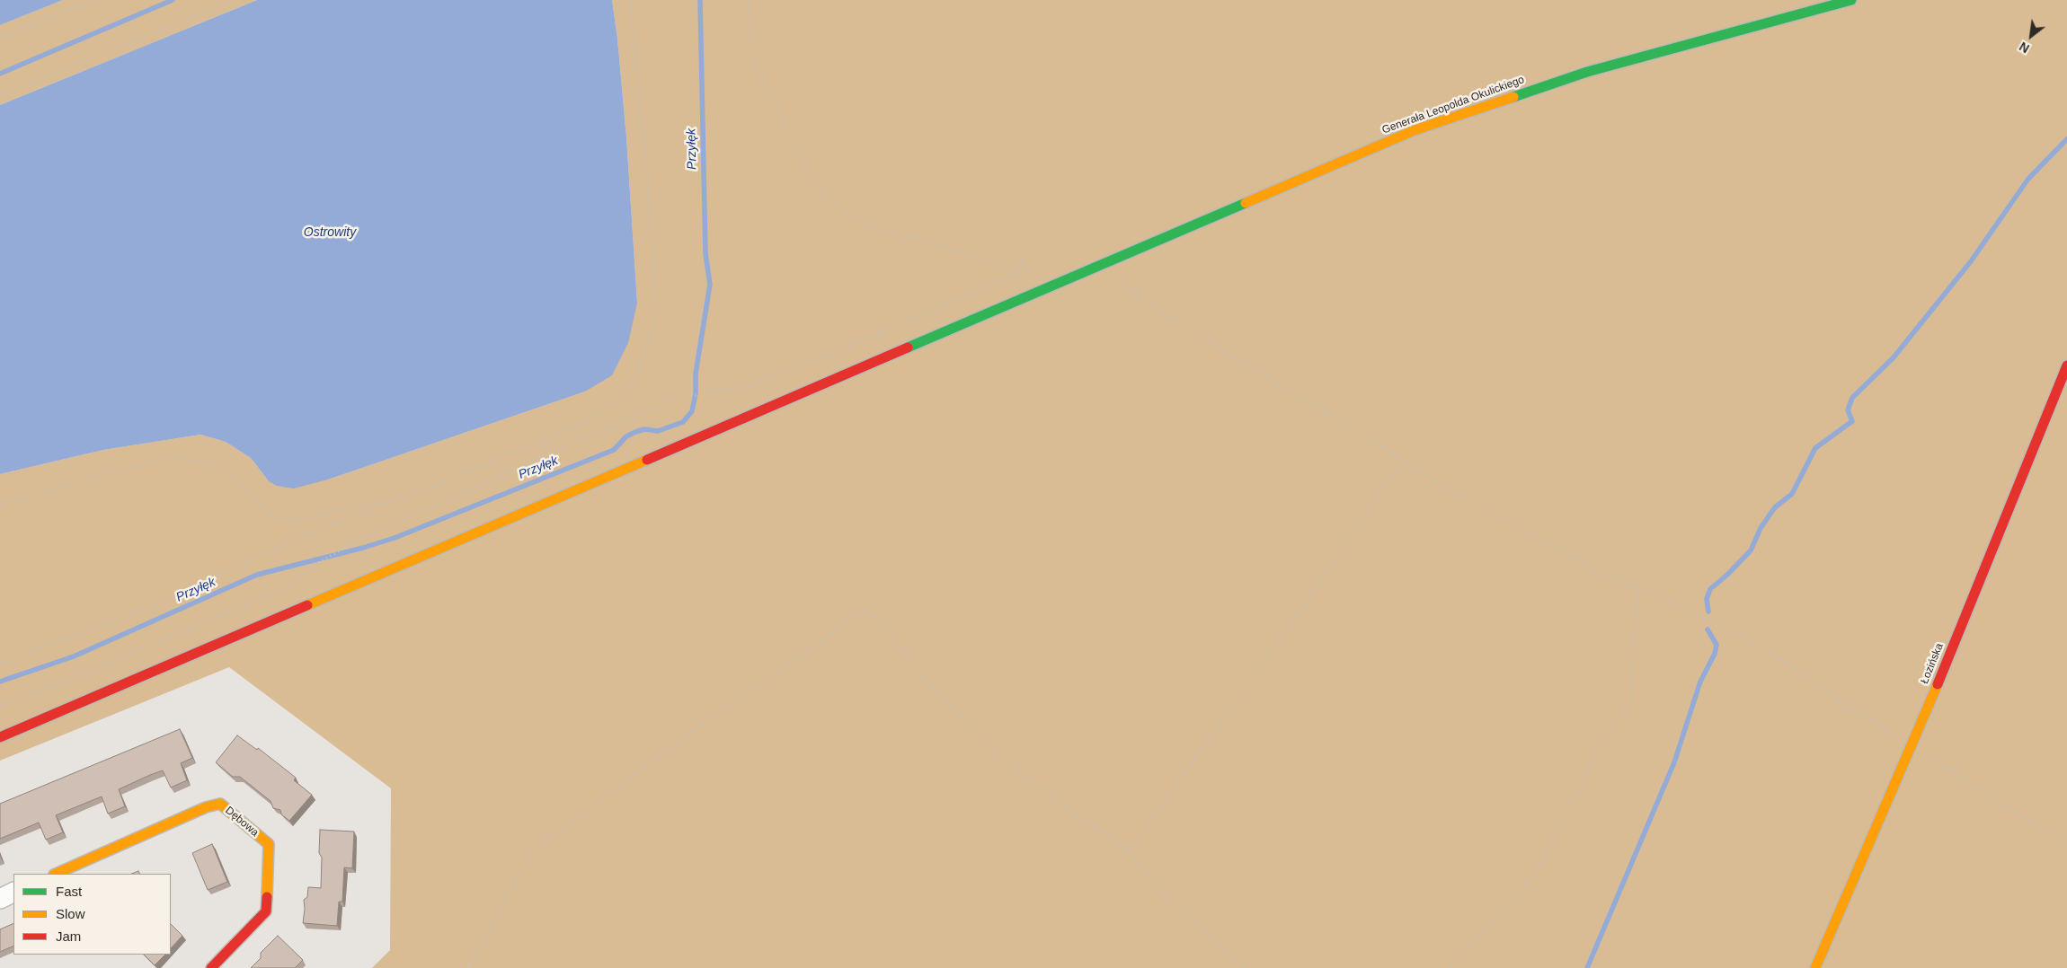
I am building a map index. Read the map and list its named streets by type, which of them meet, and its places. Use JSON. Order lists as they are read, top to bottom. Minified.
{"streets":{"street":["Generała Leopolda Okulickiego","Łozińska","Dębowa"]},"water":["Przyłęk","Ostrowity"],"legend":["Fast","Slow","Jam"],"north":"bottom left"}
